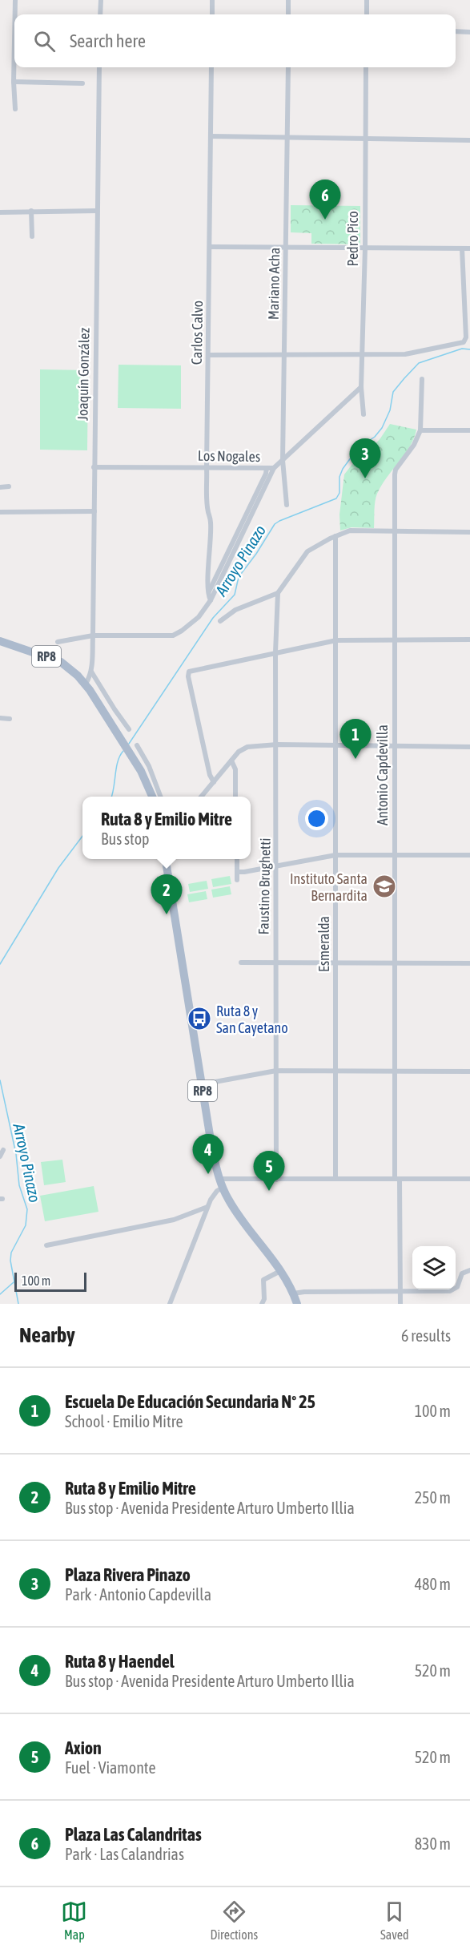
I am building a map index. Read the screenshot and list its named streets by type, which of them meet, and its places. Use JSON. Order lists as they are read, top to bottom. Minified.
{"streets":{"main road":["RP8"],"street":["Pedro Pico","Mariano Acha","Carlos Calvo","Joaquín González","Los Nogales","Antonio Capdevilla","Faustino Brughetti","Esmeralda"]},"crossings":[["Pedro Pico","Los Nogales"],["Mariano Acha","Los Nogales"],["Carlos Calvo","Los Nogales"],["Joaquín González","Los Nogales"],["Joaquín González","RP8"]],"water":["Arroyo Pinazo"],"places":{"school or university":["Instituto Santa Bernardita"],"bus stop":["Ruta 8 y San Cayetano"]},"scale_bar":"100 m","page":{"search":"Search here","pins":["6","3","1","2","4","5"],"popup":["Ruta 8 y Emilio Mitre","Bus stop"],"scale":"100 m","heading":["Nearby","6 results"],"list":[{"mark":"1","name":"Escuela De Educación Secundaria Nº 25","note":"School · Emilio Mitre","value":"100 m"},{"mark":"2","name":"Ruta 8 y Emilio Mitre","note":"Bus stop · Avenida Presidente Arturo Umberto Illia","value":"250 m"},{"mark":"3","name":"Plaza Rivera Pinazo","note":"Park · Antonio Capdevilla","value":"480 m"},{"mark":"4","name":"Ruta 8 y Haendel","note":"Bus stop · Avenida Presidente Arturo Umberto Illia","value":"520 m"},{"mark":"5","name":"Axion","note":"Fuel · Viamonte","value":"520 m"},{"mark":"6","name":"Plaza Las Calandritas","note":"Park · Las Calandrias","value":"830 m"}],"nav":["Map","Directions","Saved"]}}
